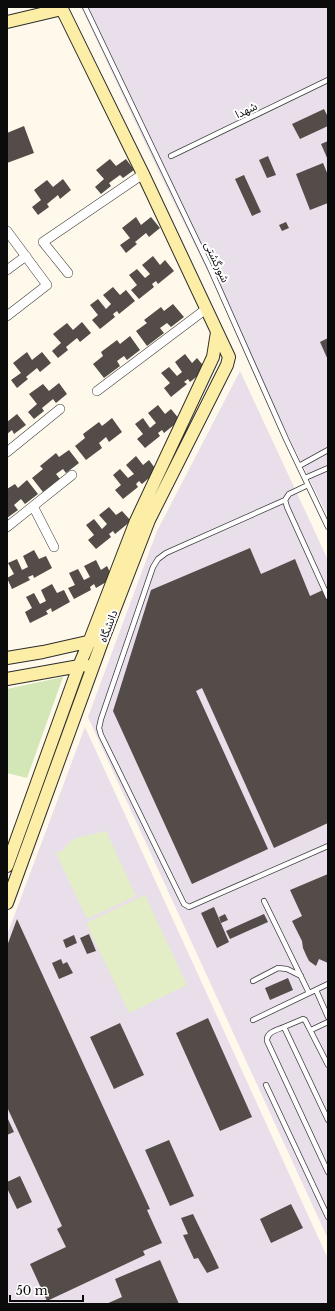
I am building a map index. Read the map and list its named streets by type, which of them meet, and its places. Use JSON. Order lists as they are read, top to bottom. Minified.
{"streets":{"street":["دانشگاه"],"lane":["شهدا","شورگشتی"]},"scale_bar":"50 m"}
